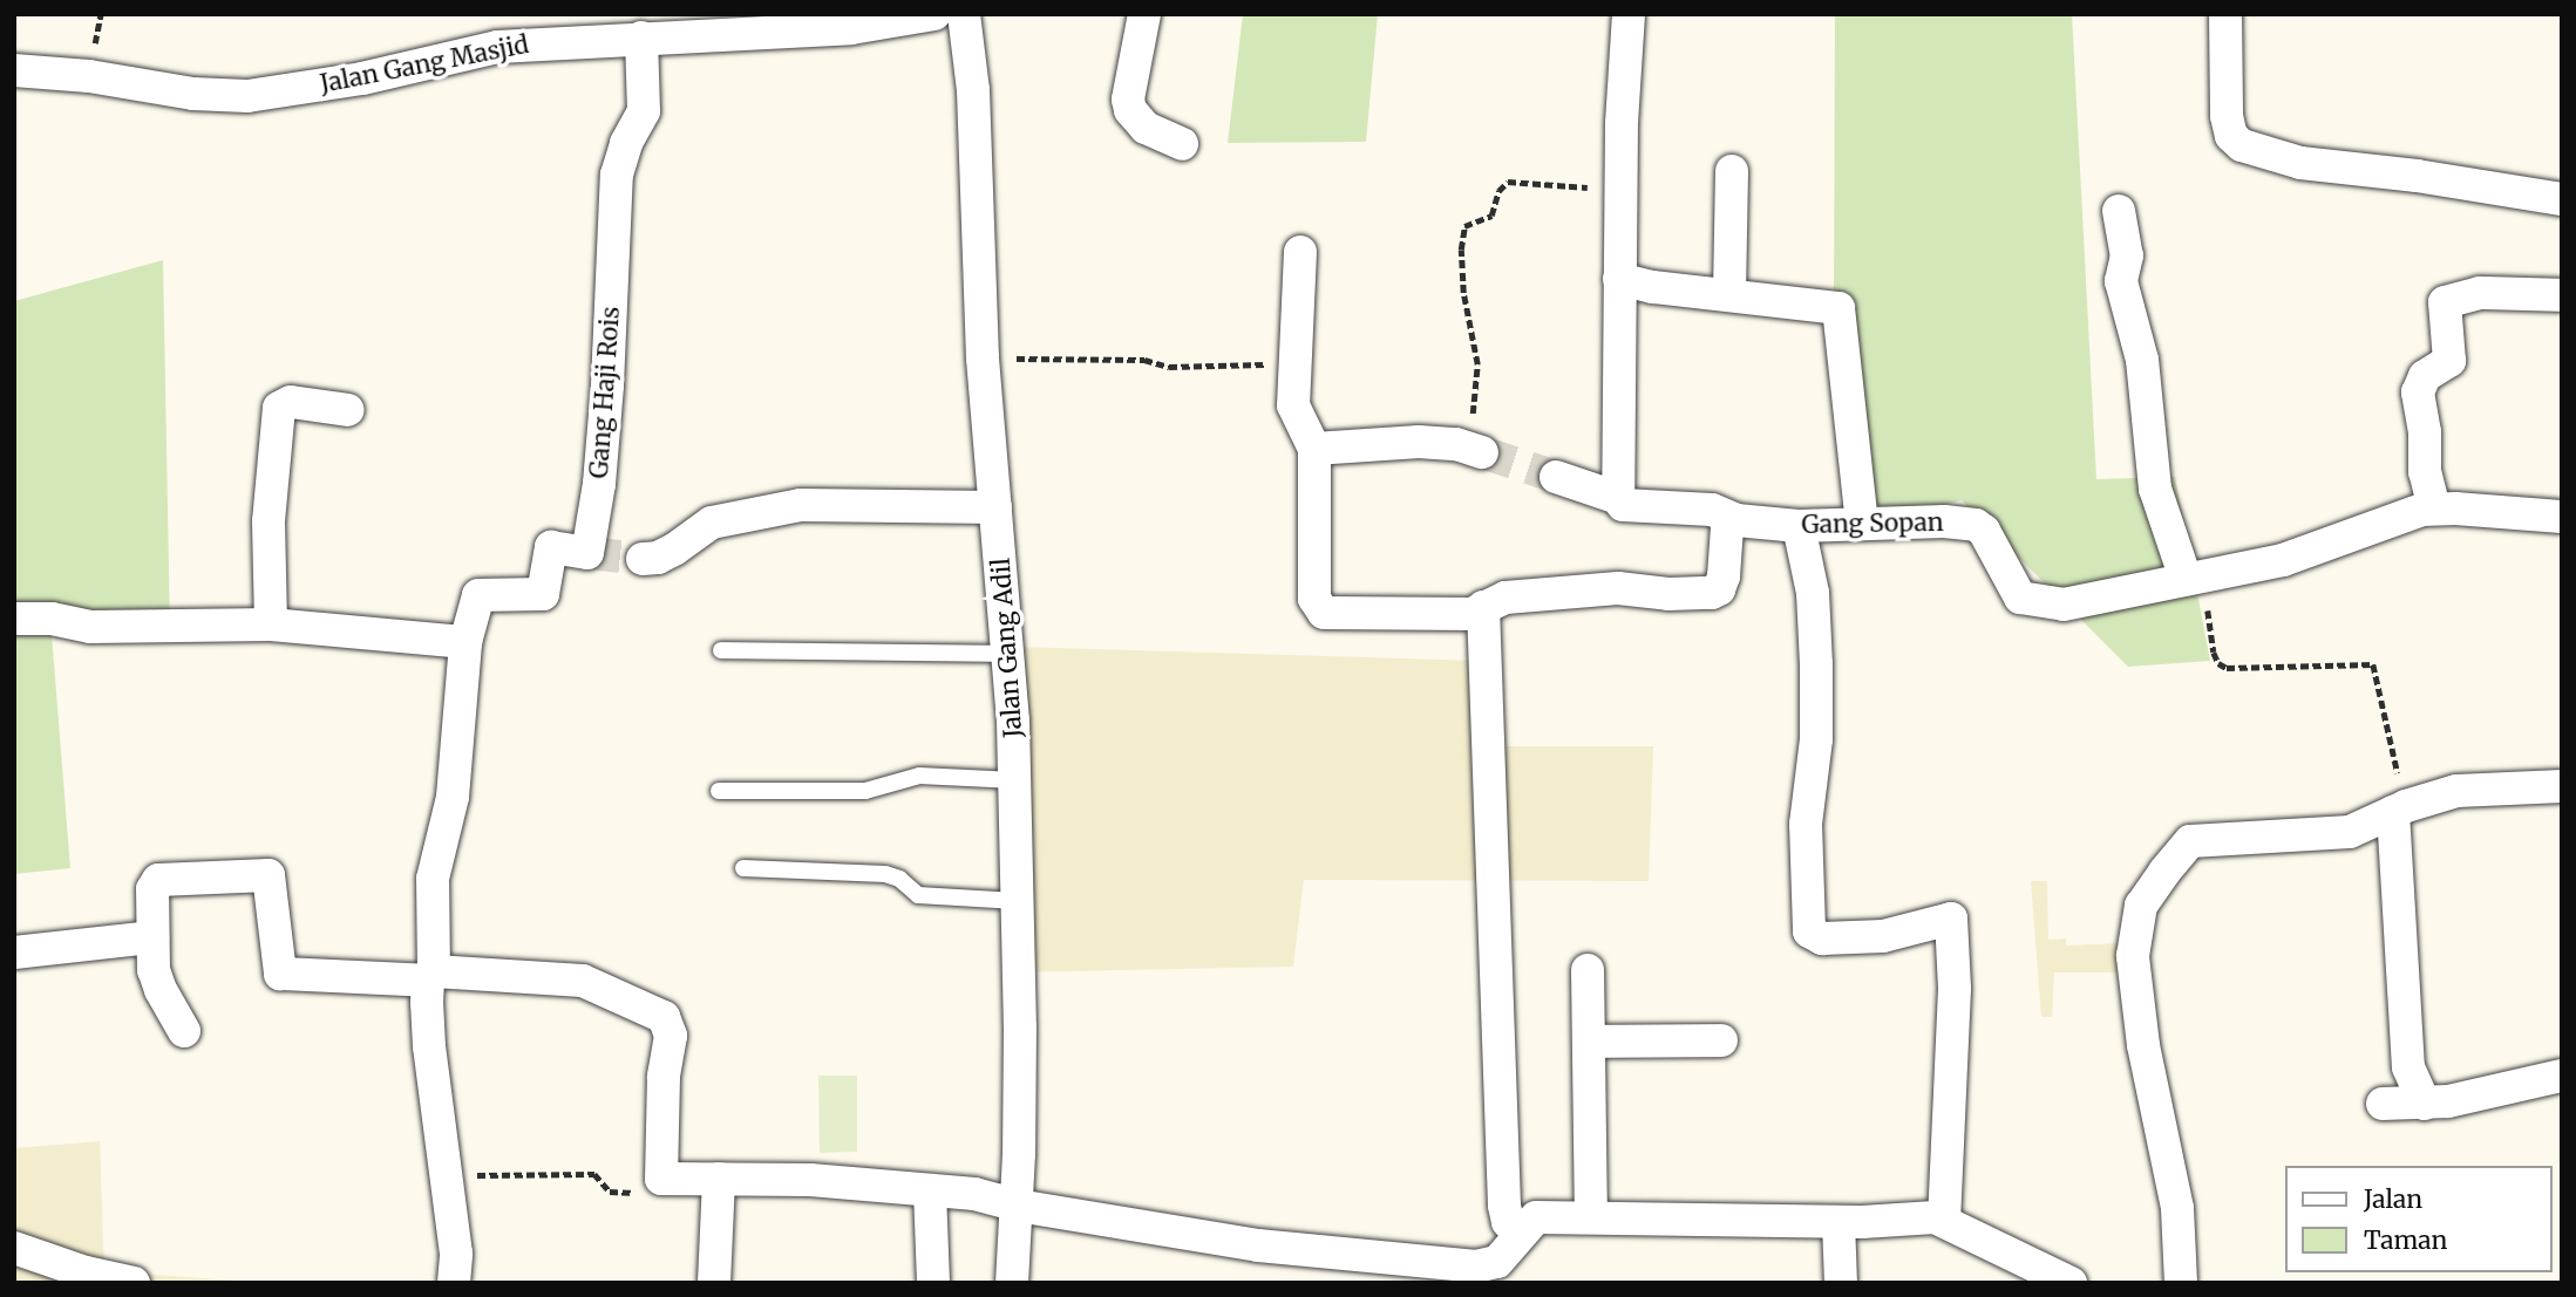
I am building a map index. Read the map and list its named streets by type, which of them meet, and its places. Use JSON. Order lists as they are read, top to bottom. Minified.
{"streets":{"street":["Jalan Gang Masjid","Gang Haji Rois","Gang Sopan","Jalan Gang Adil"]},"crossings":[["Jalan Gang Masjid","Gang Haji Rois"]],"legend":["Jalan","Taman"]}
